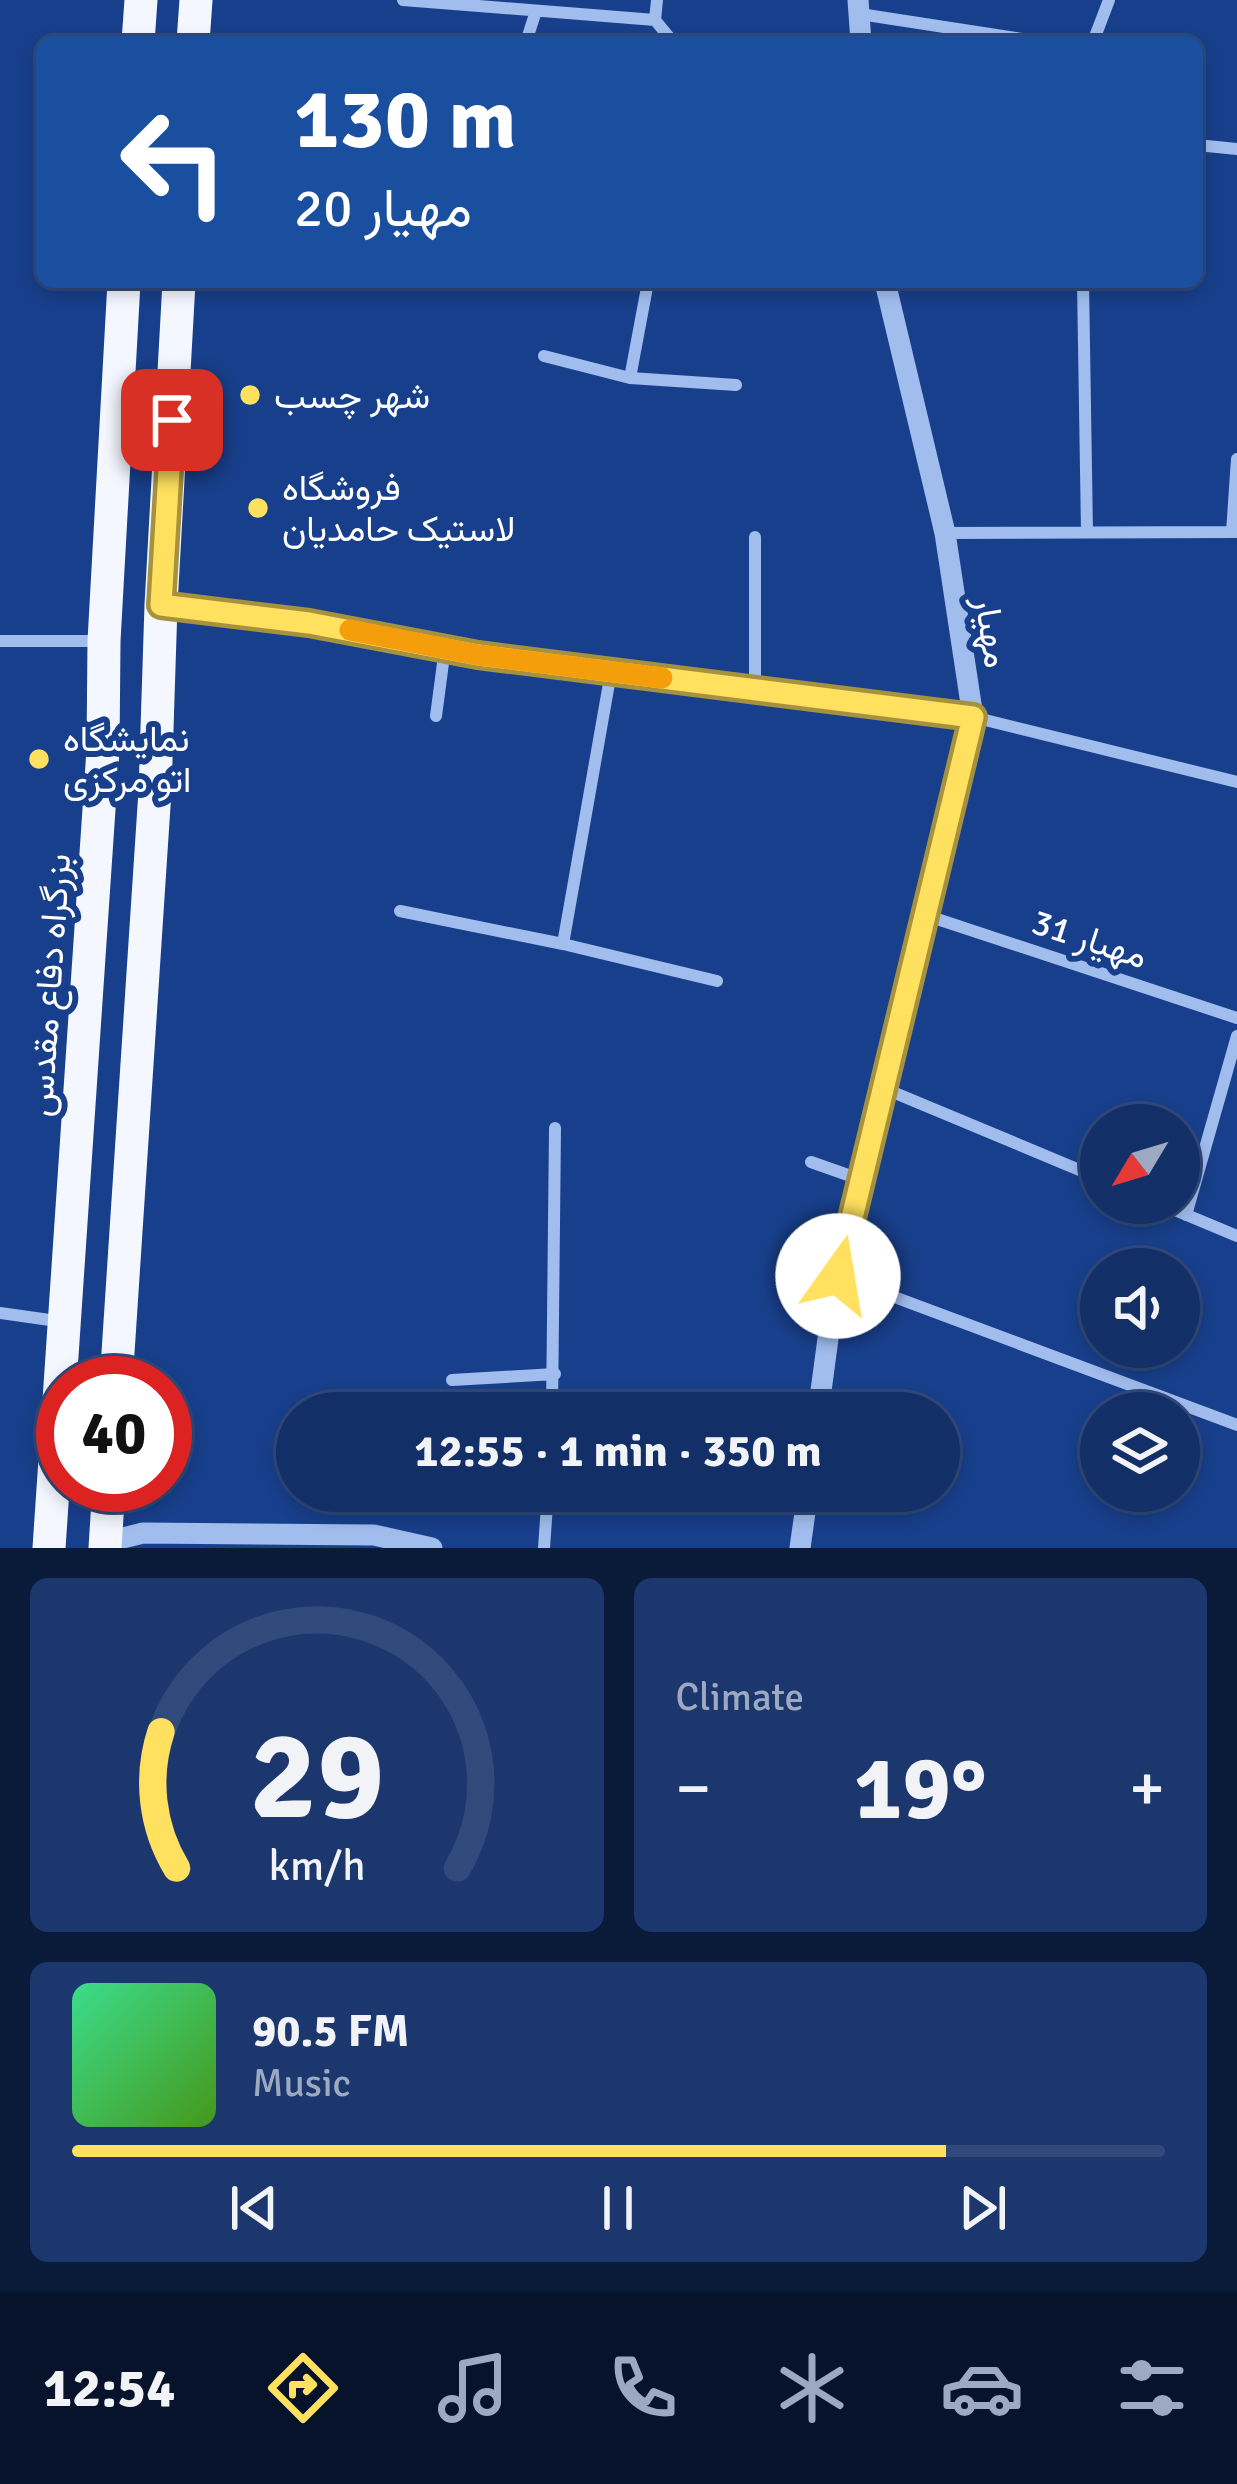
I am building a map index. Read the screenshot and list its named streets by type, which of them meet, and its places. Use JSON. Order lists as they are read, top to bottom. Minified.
{"streets":{"highway":["بزرگراه دفاع مقدس"],"street":["مهیار","مهیار 31"]},"crossings":[["مهیار","مهیار 31"]],"places":["شهر چسب","فروشگاه لاستیک حامدیان","نمایشگاه اتو مرکزی"],"north":"bottom left","page":{"turn":["130 m","مهیار 20"],"limit":"40","trip":"12:55 · 1 min · 350 m","tile":"Climate","heat":["−","19°","+"],"song":["90.5 FM","Music"],"tabs":"12:54","gauge":["29","km/h"]}}
